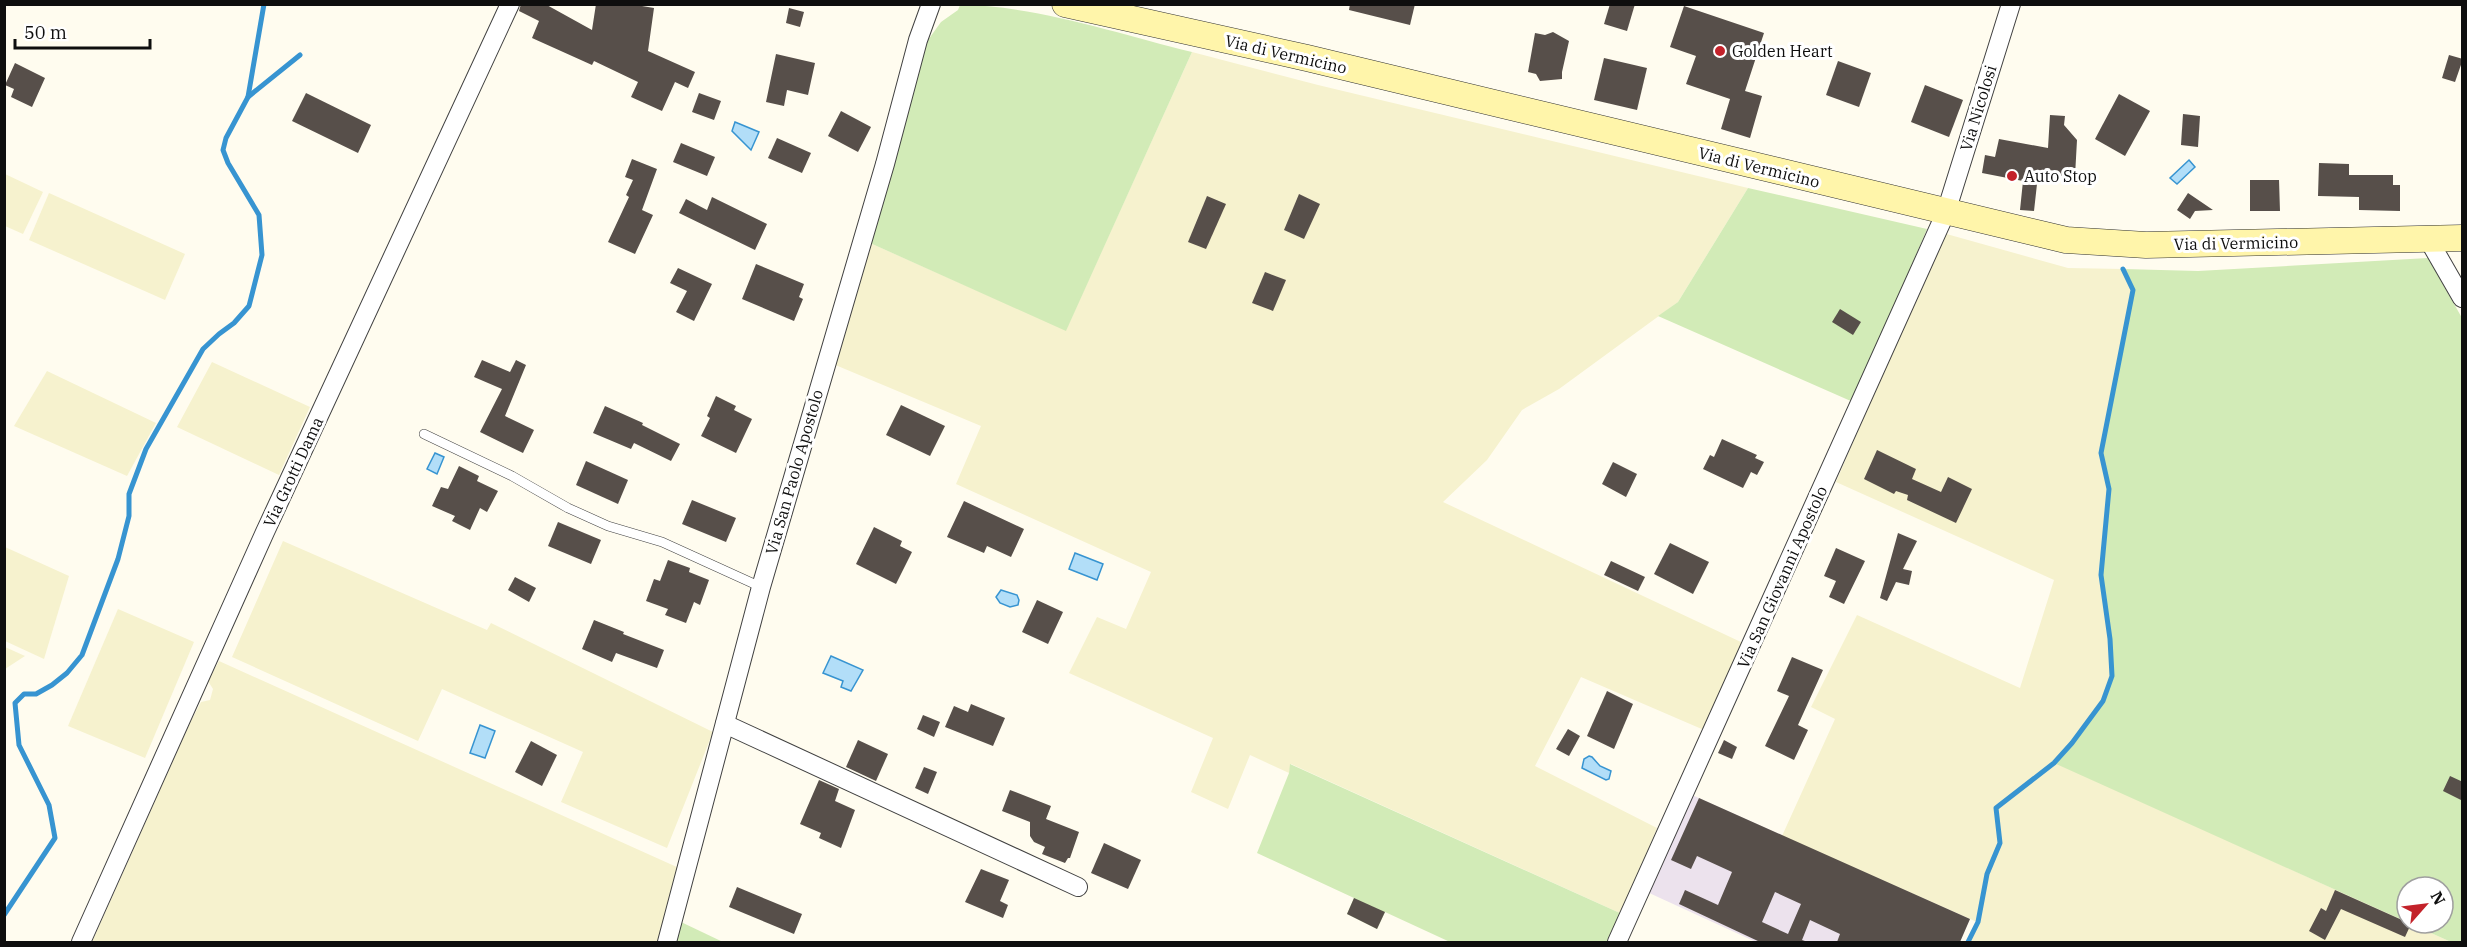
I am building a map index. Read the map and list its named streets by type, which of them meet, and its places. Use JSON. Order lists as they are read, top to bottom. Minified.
{"streets":{"main road":["Via di Vermicino"],"street":["Via Nicolosi","Via Grotti Dama","Via San Paolo Apostolo","Via San Giovanni Apostolo"]},"crossings":[["Via di Vermicino","Via Nicolosi"],["Via di Vermicino","Via San Giovanni Apostolo"],["Via Nicolosi","Via San Giovanni Apostolo"]],"places":["Golden Heart","Auto Stop"],"scale_bar":"50 m","north":"top right"}
